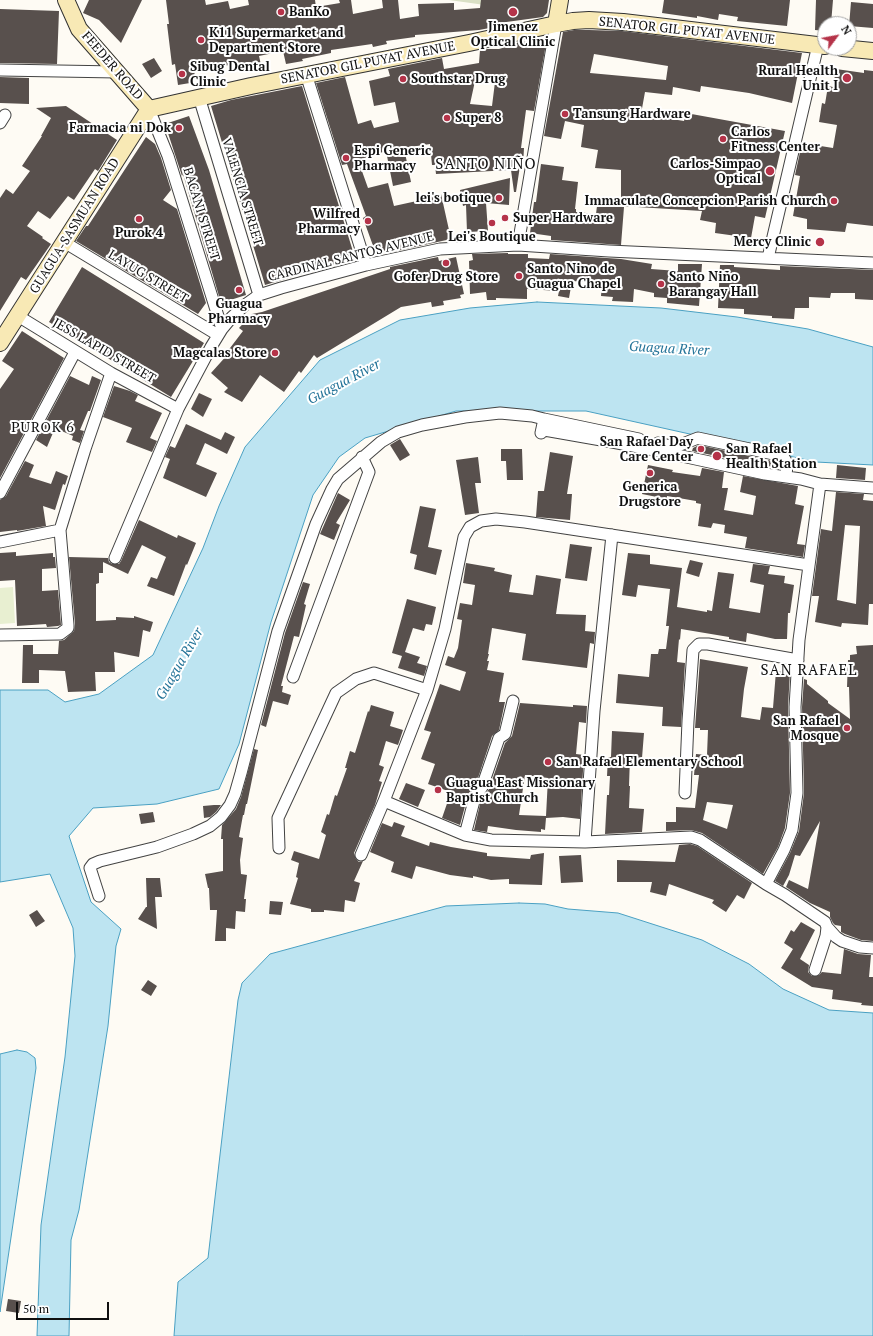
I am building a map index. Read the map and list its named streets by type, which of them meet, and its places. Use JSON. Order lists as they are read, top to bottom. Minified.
{"streets":{"main road":["SENATOR GIL PUYAT AVENUE","FEEDER ROAD","GUAGUA-SASMUAN ROAD"],"street":["VALENCIA STREET","BACANI STREET","CARDINAL SANTOS AVENUE","LAYUG STREET","JESS LAPID STREET"]},"crossings":[["SENATOR GIL PUYAT AVENUE","FEEDER ROAD"],["SENATOR GIL PUYAT AVENUE","VALENCIA STREET"],["SENATOR GIL PUYAT AVENUE","BACANI STREET"],["SENATOR GIL PUYAT AVENUE","GUAGUA-SASMUAN ROAD"],["FEEDER ROAD","BACANI STREET"],["FEEDER ROAD","GUAGUA-SASMUAN ROAD"],["VALENCIA STREET","CARDINAL SANTOS AVENUE"],["BACANI STREET","GUAGUA-SASMUAN ROAD"],["BACANI STREET","CARDINAL SANTOS AVENUE"],["BACANI STREET","LAYUG STREET"],["GUAGUA-SASMUAN ROAD","LAYUG STREET"],["GUAGUA-SASMUAN ROAD","JESS LAPID STREET"],["CARDINAL SANTOS AVENUE","LAYUG STREET"],["CARDINAL SANTOS AVENUE","JESS LAPID STREET"]],"districts":["SANTO NIÑO","PUROK 6","SAN RAFAEL"],"water":["Guagua River"],"places":["BanKo","Jimenez Optical Clinic","K11 Supermarket and Department Store","Sibug Dental Clinic","Rural Health Unit I","Southstar Drug","Tansung Hardware","Super 8","Farmacia ni Dok","Carlos Fitness Center","Espi Generic Pharmacy","Carlos-Simpao Optical","lei's botique","Immaculate Concepcion Parish Church","Super Hardware","Purok 4","Wilfred Pharmacy","Lei's Boutique","Mercy Clinic","Gofer Drug Store","Santo Nino de Guagua Chapel","Santo Niño Barangay Hall","Guagua Pharmacy","Magcalas Store","San Rafael Day Care Center","San Rafael Health Station","Generica Drugstore","San Rafael Mosque","San Rafael Elementary School","Guagua East Missionary Baptist Church"],"scale_bar":"50 m","north":"top right"}
